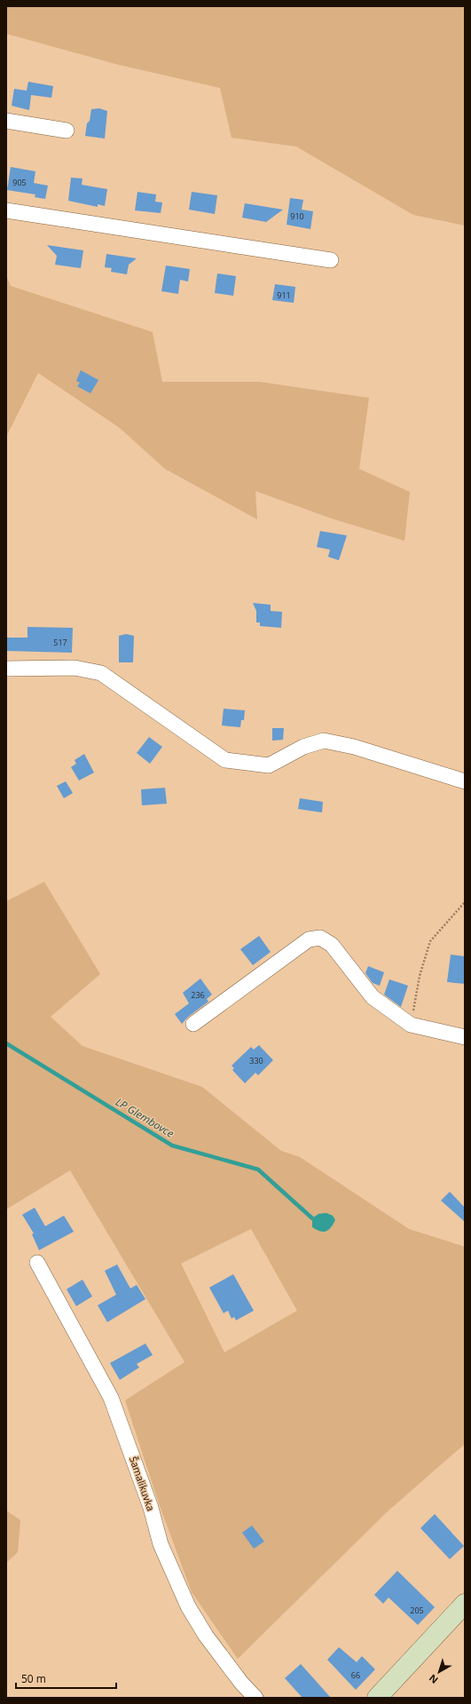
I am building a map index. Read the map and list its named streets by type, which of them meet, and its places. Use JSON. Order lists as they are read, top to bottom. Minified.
{"streets":{"street":["Šamalikuvka"]},"water":["LP Glembovce"],"house_numbers":["905","910","911","517","236","330","205","66"],"scale_bar":"50 m","north":"bottom left"}
